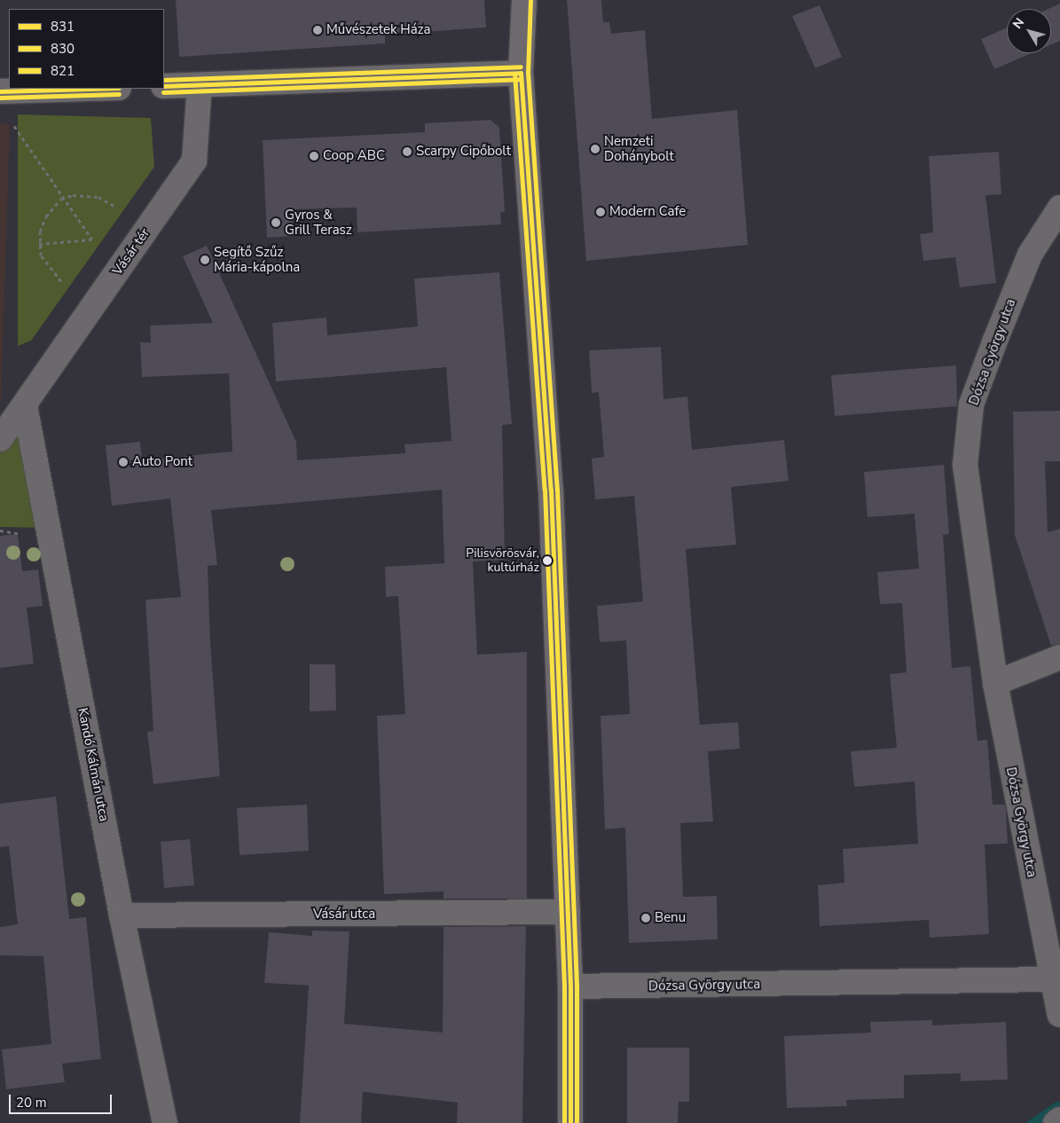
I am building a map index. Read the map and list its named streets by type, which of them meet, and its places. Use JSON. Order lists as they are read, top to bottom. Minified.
{"streets":{"street":["Vásár tér","Dózsa György utca","Kandó Kálmán utca","Vásár utca"]},"crossings":[["Vásár tér","Kandó Kálmán utca"],["Kandó Kálmán utca","Vásár utca"]],"places":["Művészetek Háza","Nemzeti Dohánybolt","Scarpy Cipőbolt","Coop ABC","Modern Cafe","Gyros & Grill Terasz","Segítő Szűz Mária-kápolna","Auto Pont","Pilisvörösvár, kultúrház","Benu"],"lines":["transit line 821","transit line 831","transit line 830"],"legend":["831","830","821"],"scale_bar":"20 m","north":"top left"}
